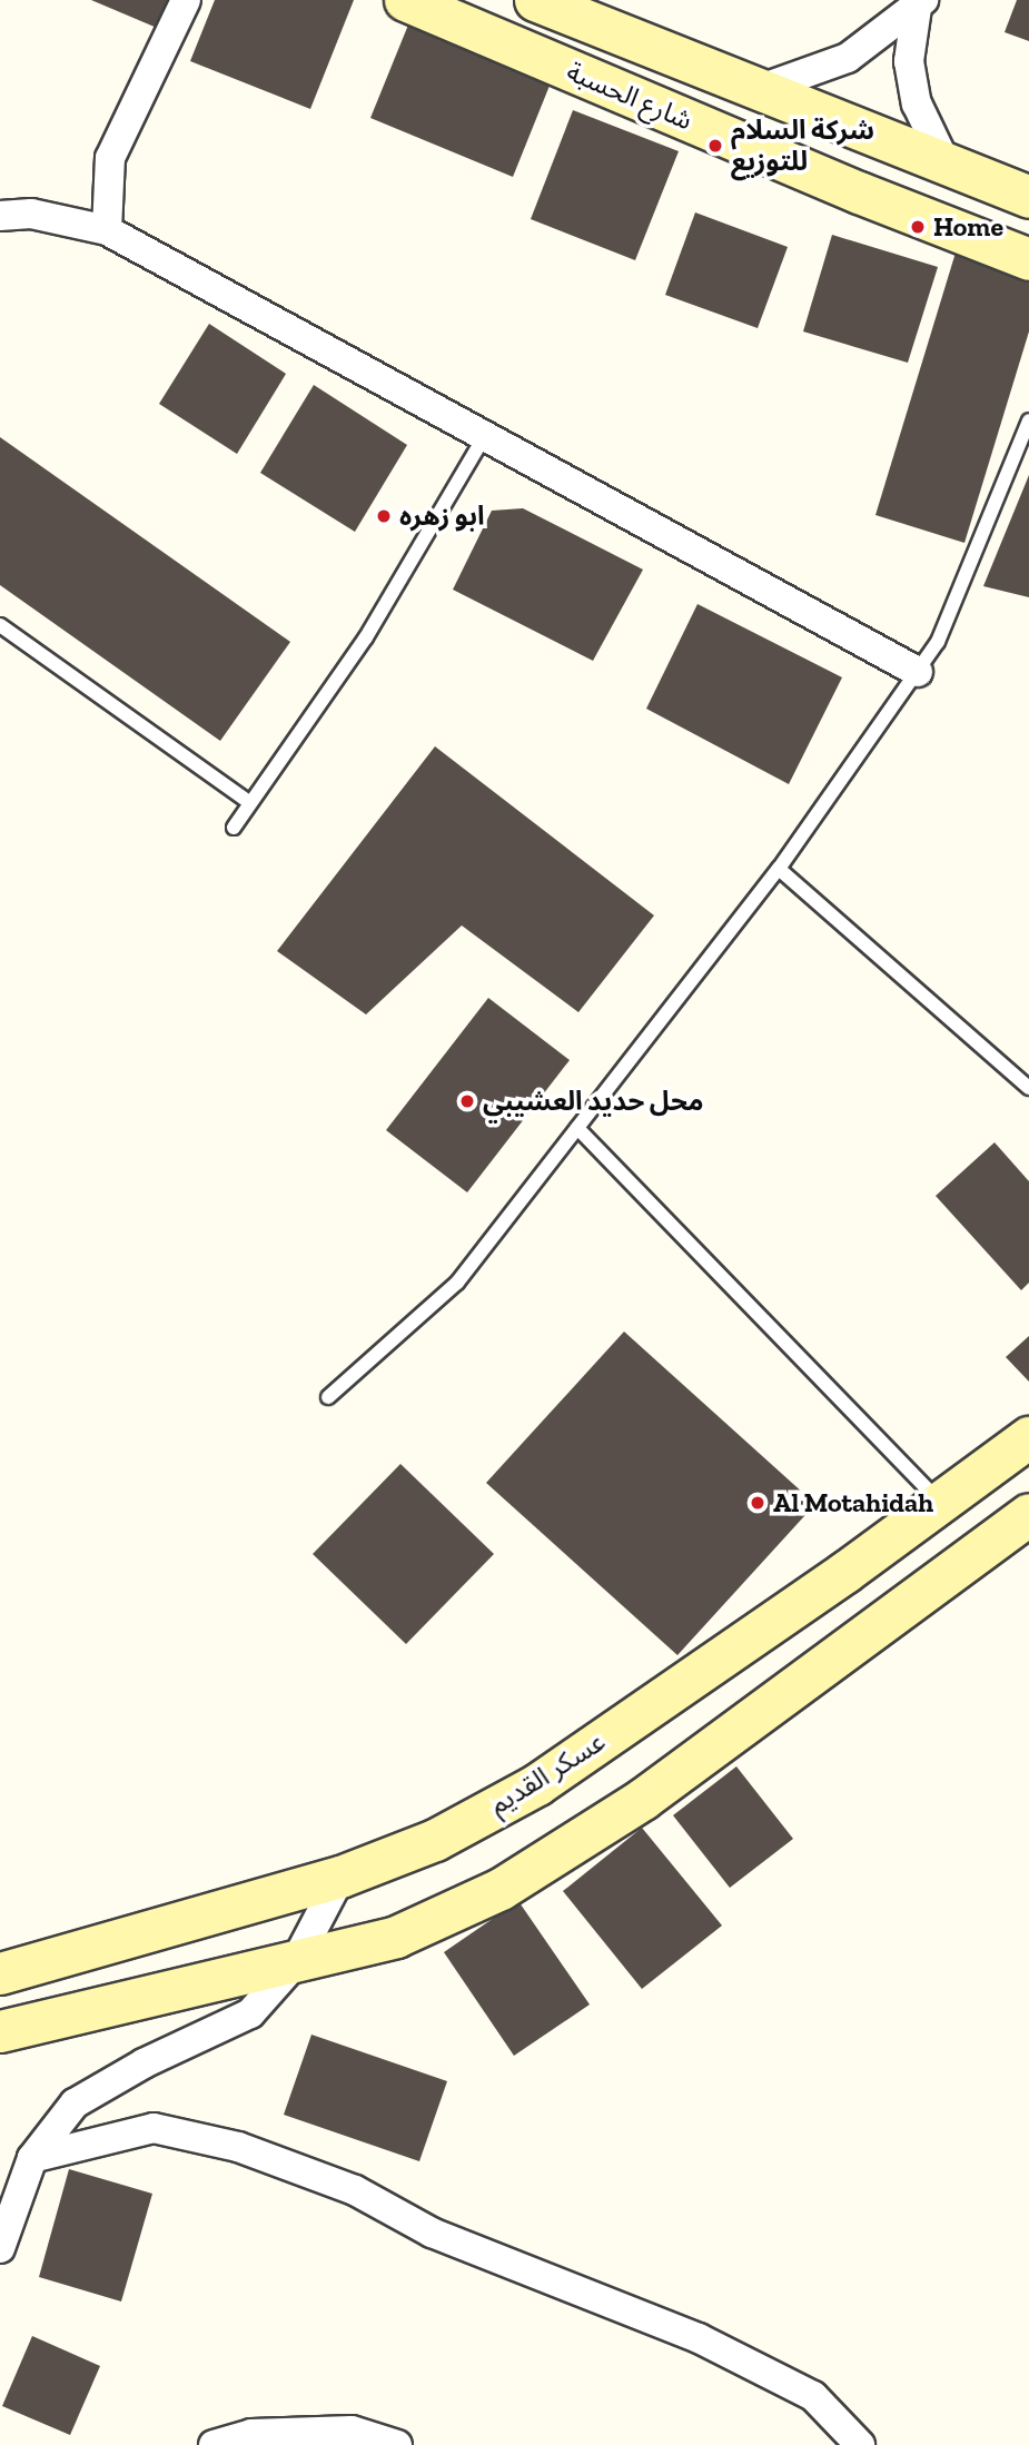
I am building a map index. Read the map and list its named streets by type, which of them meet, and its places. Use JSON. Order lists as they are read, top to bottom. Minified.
{"streets":{"street":["شارع الحسبة","عسكر القديم"]},"places":["شركة السلام للتوزيع","Home","ابو زهره","محل حديد العشيبي","Al Motahidah"]}
